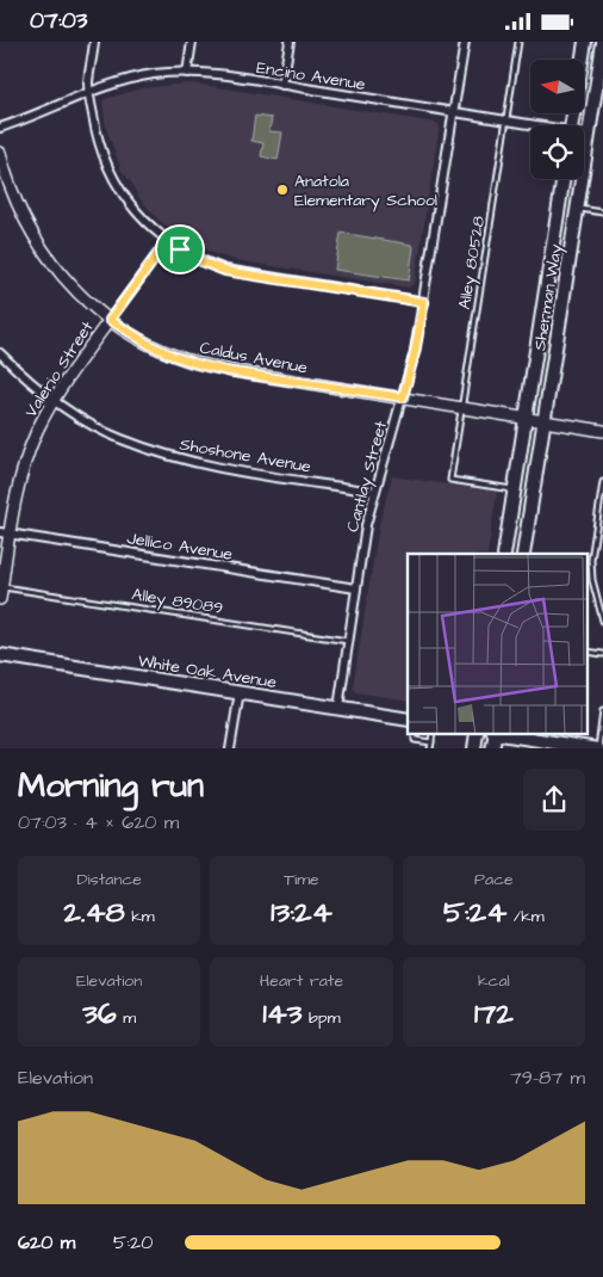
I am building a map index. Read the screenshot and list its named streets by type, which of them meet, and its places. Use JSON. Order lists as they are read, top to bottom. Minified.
{"streets":{"main road":["Sherman Way","White Oak Avenue"],"street":["Encino Avenue","Caldus Avenue","Valerio Street","Shoshone Avenue","Cantlay Street","Jellico Avenue"],"lane":["Alley 80528","Alley 89089"]},"crossings":[["Encino Avenue","Alley 80528"],["Encino Avenue","Sherman Way"],["Encino Avenue","Cantlay Street"],["Alley 80528","Sherman Way"],["Alley 80528","Caldus Avenue"],["Sherman Way","Caldus Avenue"],["Caldus Avenue","Valerio Street"],["Caldus Avenue","Cantlay Street"],["Valerio Street","Shoshone Avenue"],["Valerio Street","Jellico Avenue"],["Valerio Street","Alley 89089"],["Shoshone Avenue","Cantlay Street"],["Cantlay Street","Jellico Avenue"],["Cantlay Street","Alley 89089"],["Cantlay Street","White Oak Avenue"]],"places":["Anatola Elementary School"],"north":"left","page":{"status":"07:03","heading":["Morning run","07:03 · 4 × 620 m"],"stats":[["Distance","2.48 km"],["Time","13:24"],["Pace","5:24 /km"],["Elevation","36 m"],["Heart rate","143 bpm"],["kcal","172"]],"chart":["Elevation","79–87 m"],"list":[{"name":"620 m","note":"5:20"}]}}
